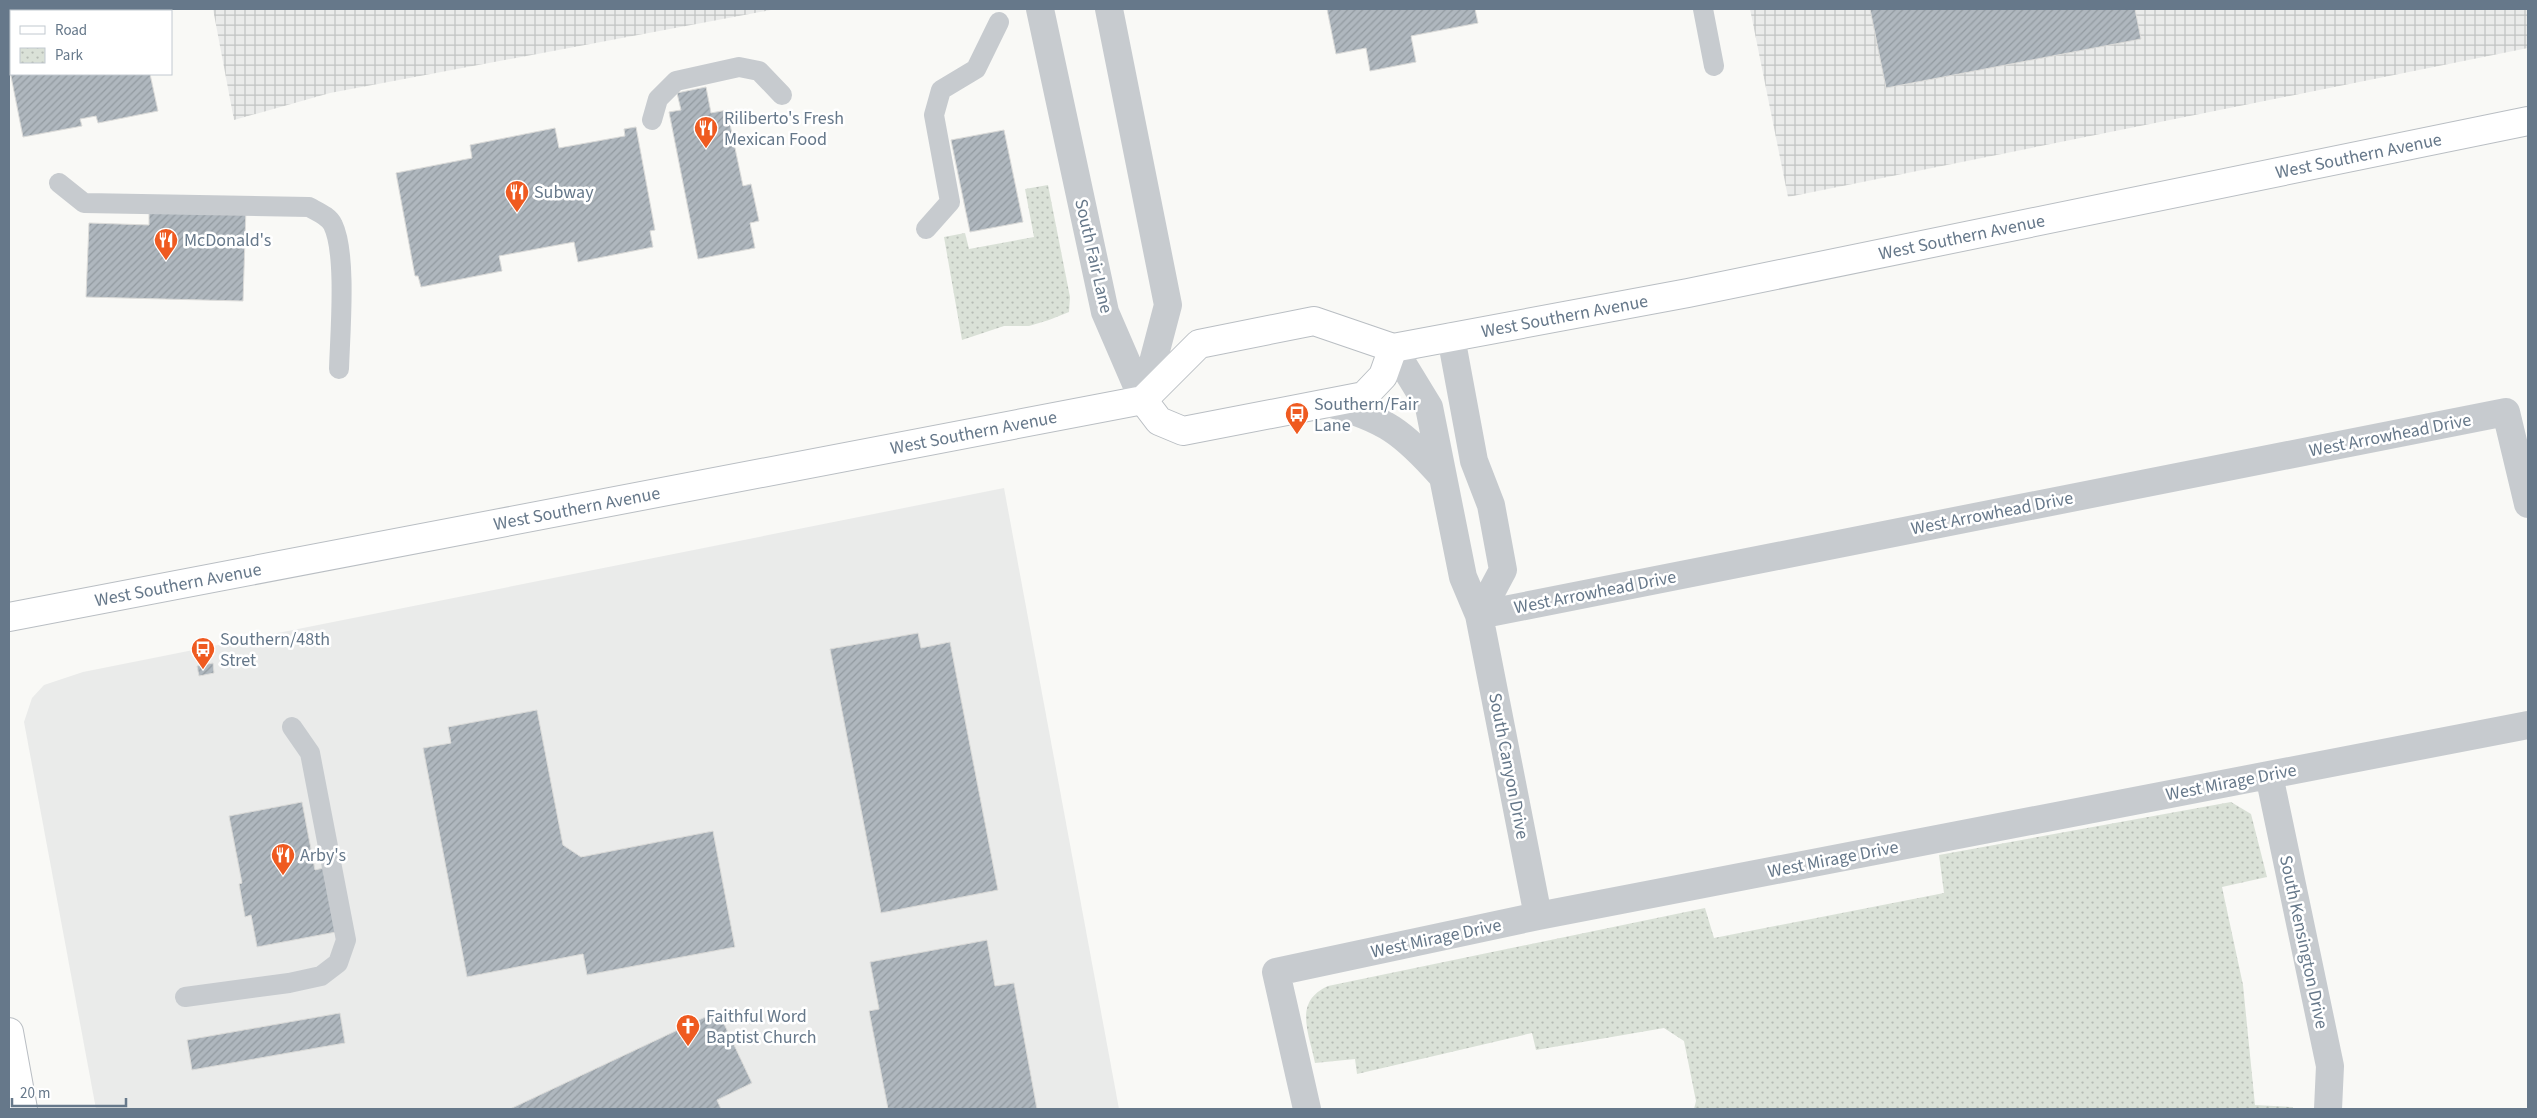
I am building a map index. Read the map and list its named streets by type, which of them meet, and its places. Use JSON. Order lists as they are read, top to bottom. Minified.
{"streets":{"main road":["West Southern Avenue"],"street":["South Fair Lane","West Arrowhead Drive","South Canyon Drive","West Mirage Drive","South Kensington Drive"]},"crossings":[["West Southern Avenue","South Fair Lane"],["West Southern Avenue","South Canyon Drive"],["West Arrowhead Drive","South Canyon Drive"],["South Canyon Drive","West Mirage Drive"],["West Mirage Drive","South Kensington Drive"]],"places":{"restaurant":["Riliberto's Fresh Mexican Food","Subway","McDonald's","Arby's"],"bus stop":["Southern/Fair Lane","Southern/48th Stret"],"church":["Faithful Word Baptist Church"]},"legend":["Road","Park"],"scale_bar":"20 m"}
